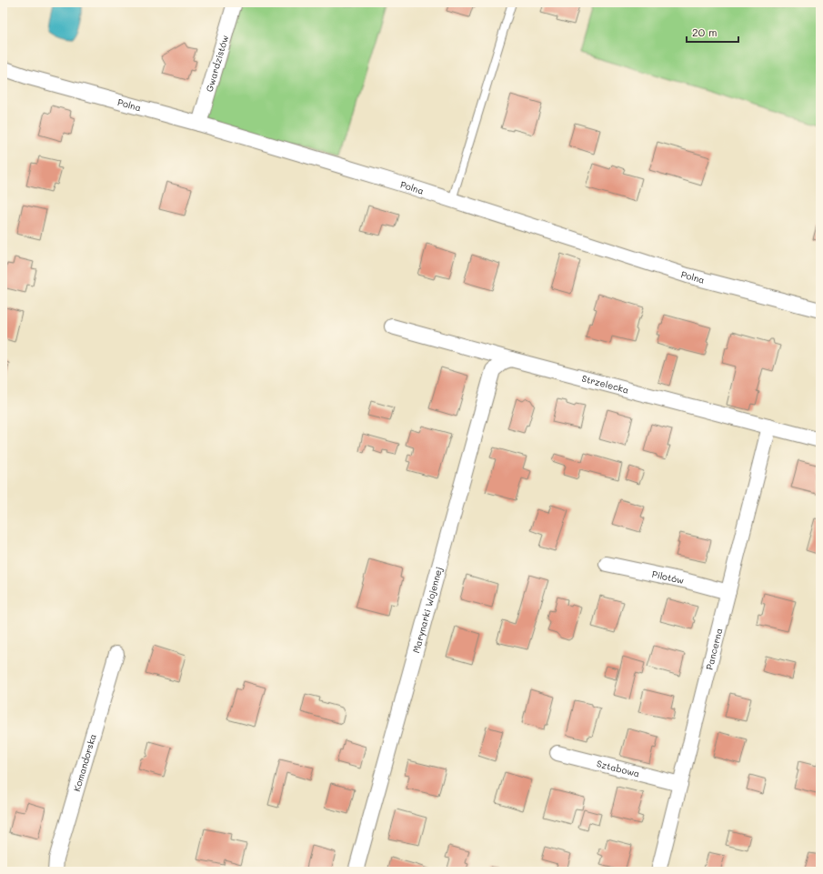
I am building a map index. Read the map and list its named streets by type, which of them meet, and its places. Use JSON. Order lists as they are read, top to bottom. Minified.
{"streets":{"street":["Gwardzistów","Polna","Strzelecka","Pilotów","Marynarki Wojennej","Pancerna","Komandorska","Sztabowa"]},"crossings":[["Gwardzistów","Polna"],["Strzelecka","Marynarki Wojennej"],["Strzelecka","Pancerna"],["Pilotów","Pancerna"],["Pancerna","Sztabowa"]],"scale_bar":"20 m"}
